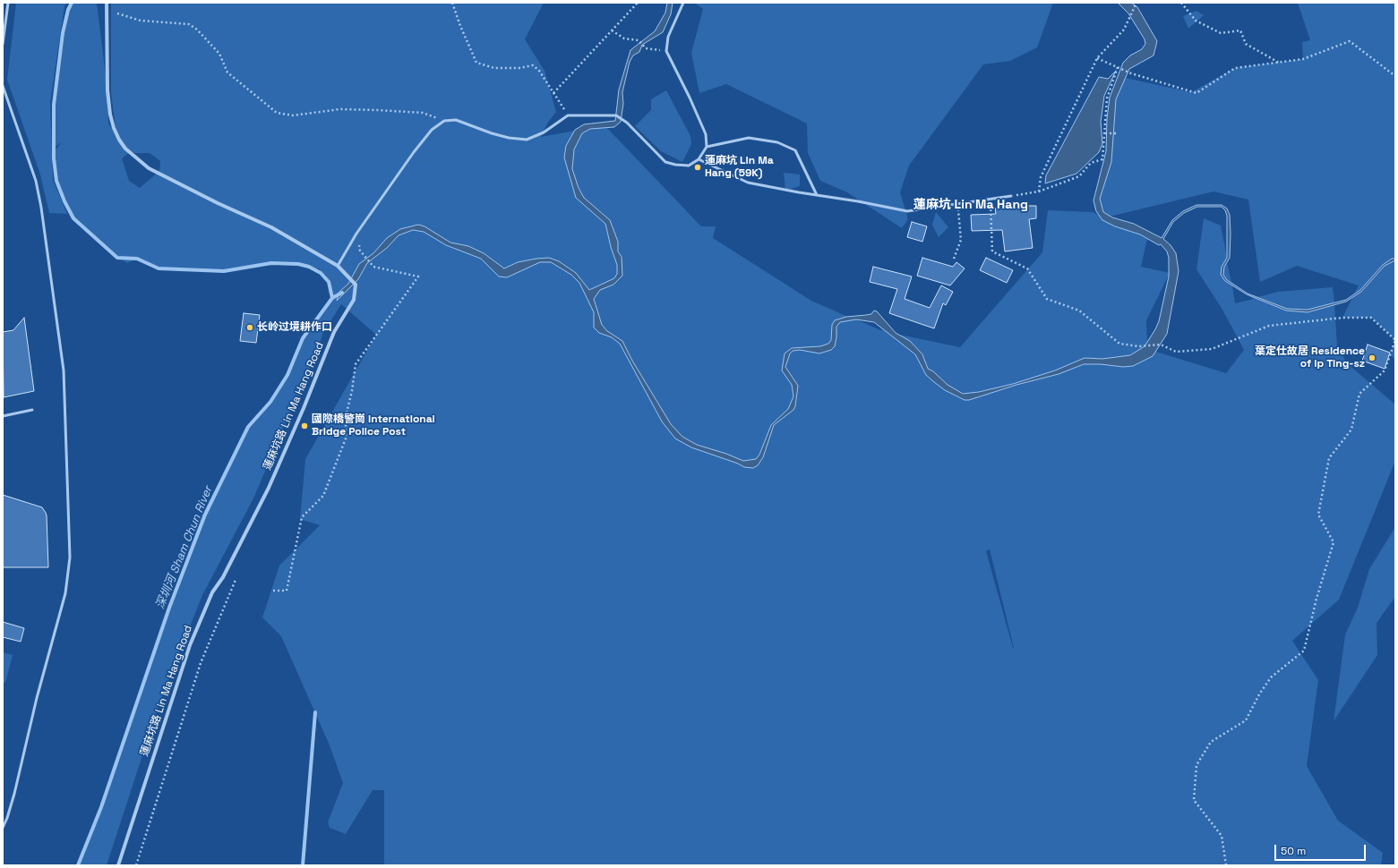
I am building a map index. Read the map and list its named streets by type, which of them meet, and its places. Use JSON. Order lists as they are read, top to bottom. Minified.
{"streets":{"street":["蓮麻坑路 Lin Ma Hang Road"]},"districts":["蓮麻坑 Lin Ma Hang"],"water":["深圳河 Sham Chun River"],"places":["蓮麻坑 Lin Ma Hang (59K)","长岭过境耕作口","葉定仕故居 Residence of Ip Ting-sz","國際橋警崗 International Bridge Police Post"],"scale_bar":"50 m"}
